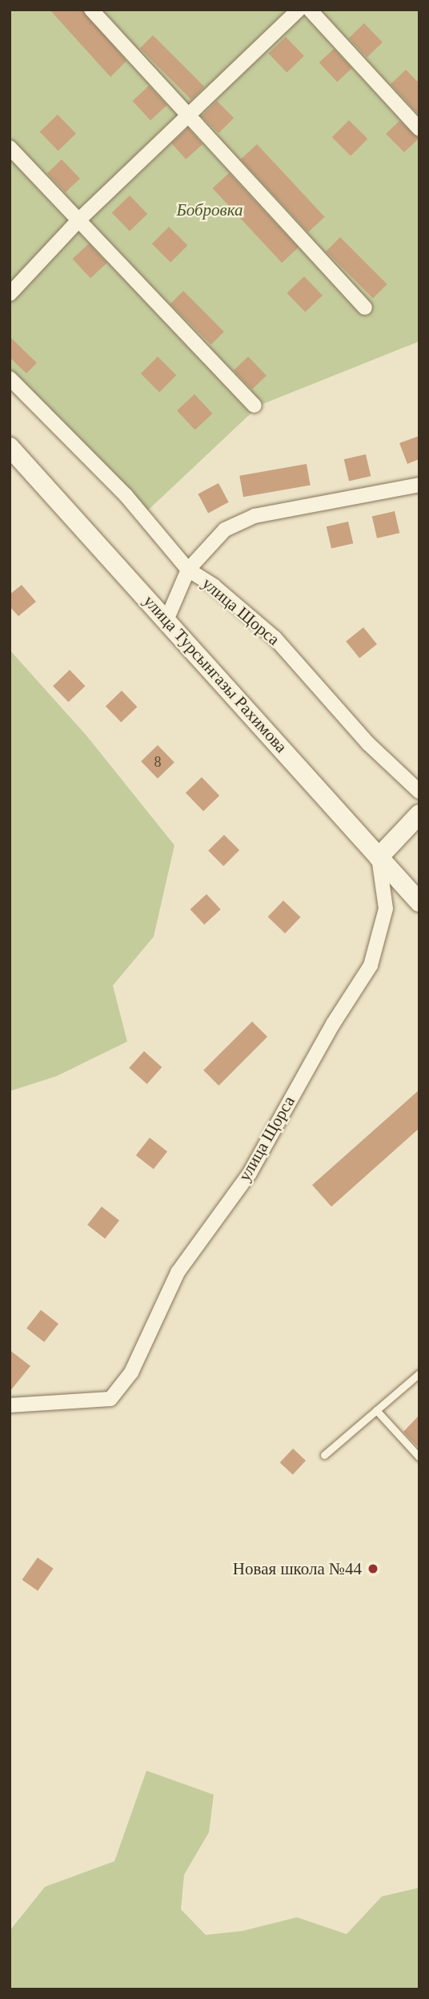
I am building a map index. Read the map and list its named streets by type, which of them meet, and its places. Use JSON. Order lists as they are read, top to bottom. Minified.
{"streets":{"street":["улица Щорса","улица Турсынгазы Рахимова"]},"crossings":[["улица Щорса","улица Турсынгазы Рахимова"]],"parks":["Бобровка"],"places":["Новая школа №44"],"house_numbers":["8"]}
